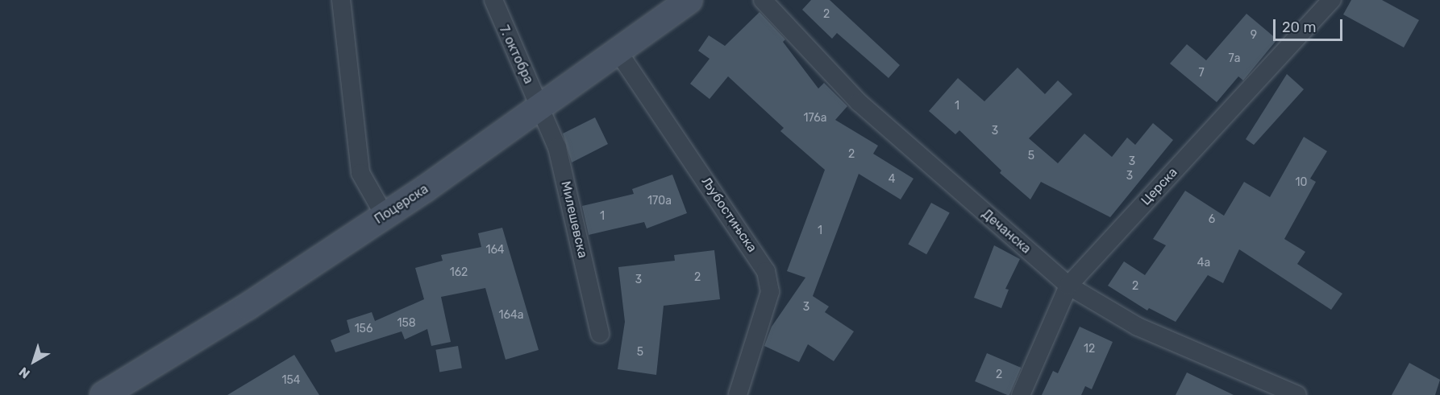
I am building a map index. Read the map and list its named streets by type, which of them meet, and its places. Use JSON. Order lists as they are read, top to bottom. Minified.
{"streets":{"main road":["Поцерска"],"street":["7. октобра","Церска","Љубостињска","Милешевска","Дечанска"]},"crossings":[["7. октобра","Поцерска"],["7. октобра","Милешевска"],["Церска","Дечанска"],["Поцерска","Љубостињска"],["Поцерска","Милешевска"]],"house_numbers":["2","9","7a","7","1","176a","3","2","5","3","3","4","10","170a","1","6","1","164","4a","162","2","3","2","3","164a","158","156","12","5","2","154"],"scale_bar":"20 m","north":"bottom left"}
